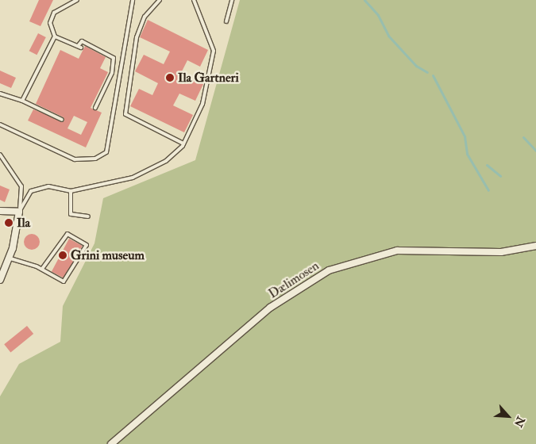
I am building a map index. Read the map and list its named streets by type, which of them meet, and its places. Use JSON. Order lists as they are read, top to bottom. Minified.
{"streets":{"street":["Dælimosen"]},"places":["Ila Gartneri","Ila","Grini museum"],"north":"bottom right"}
